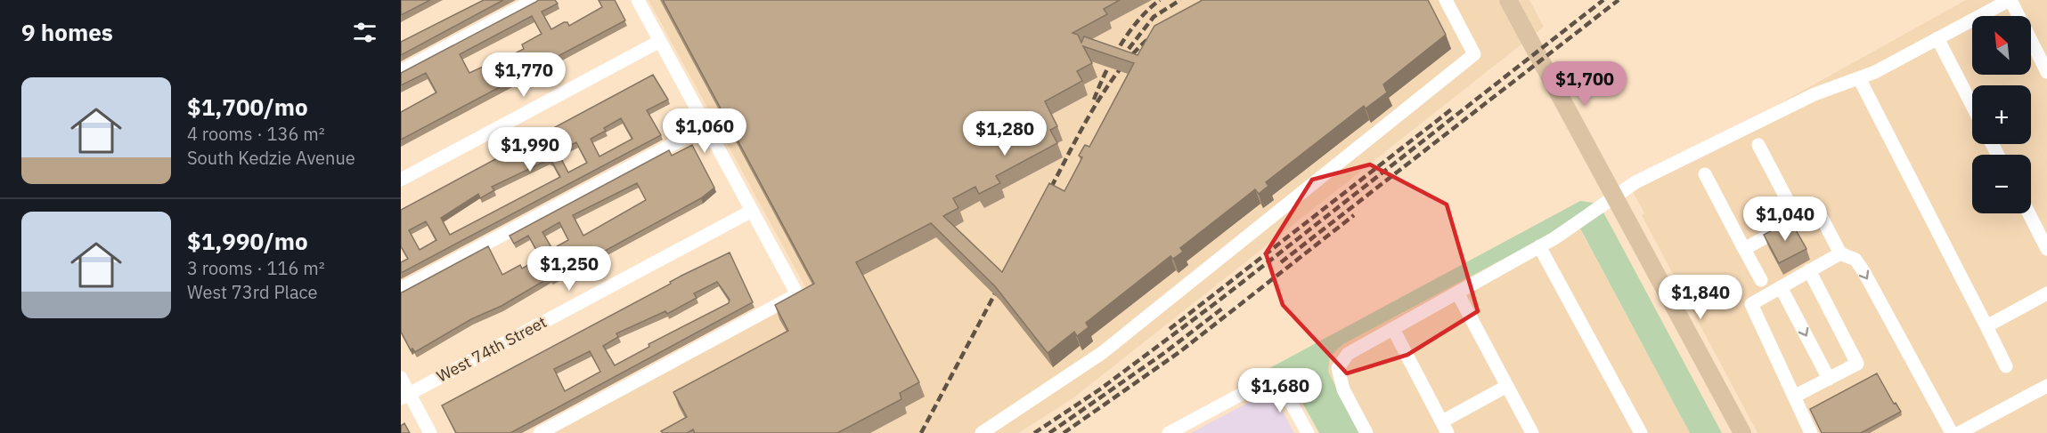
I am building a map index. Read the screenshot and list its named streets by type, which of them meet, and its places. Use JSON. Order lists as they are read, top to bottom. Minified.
{"streets":{"street":["West 74th Street"]},"north":"top left","page":{"heading":"9 homes","map_buttons":["+","−"],"price":["$1,770","$1,700","$1,060","$1,280","$1,990","$1,040","$1,250","$1,840","$1,680"],"list":[{"name":"$1,700/mo","note":"4 rooms · 136 m² · South Kedzie Avenue"},{"name":"$1,990/mo","note":"3 rooms · 116 m² · West 73rd Place"}]}}
